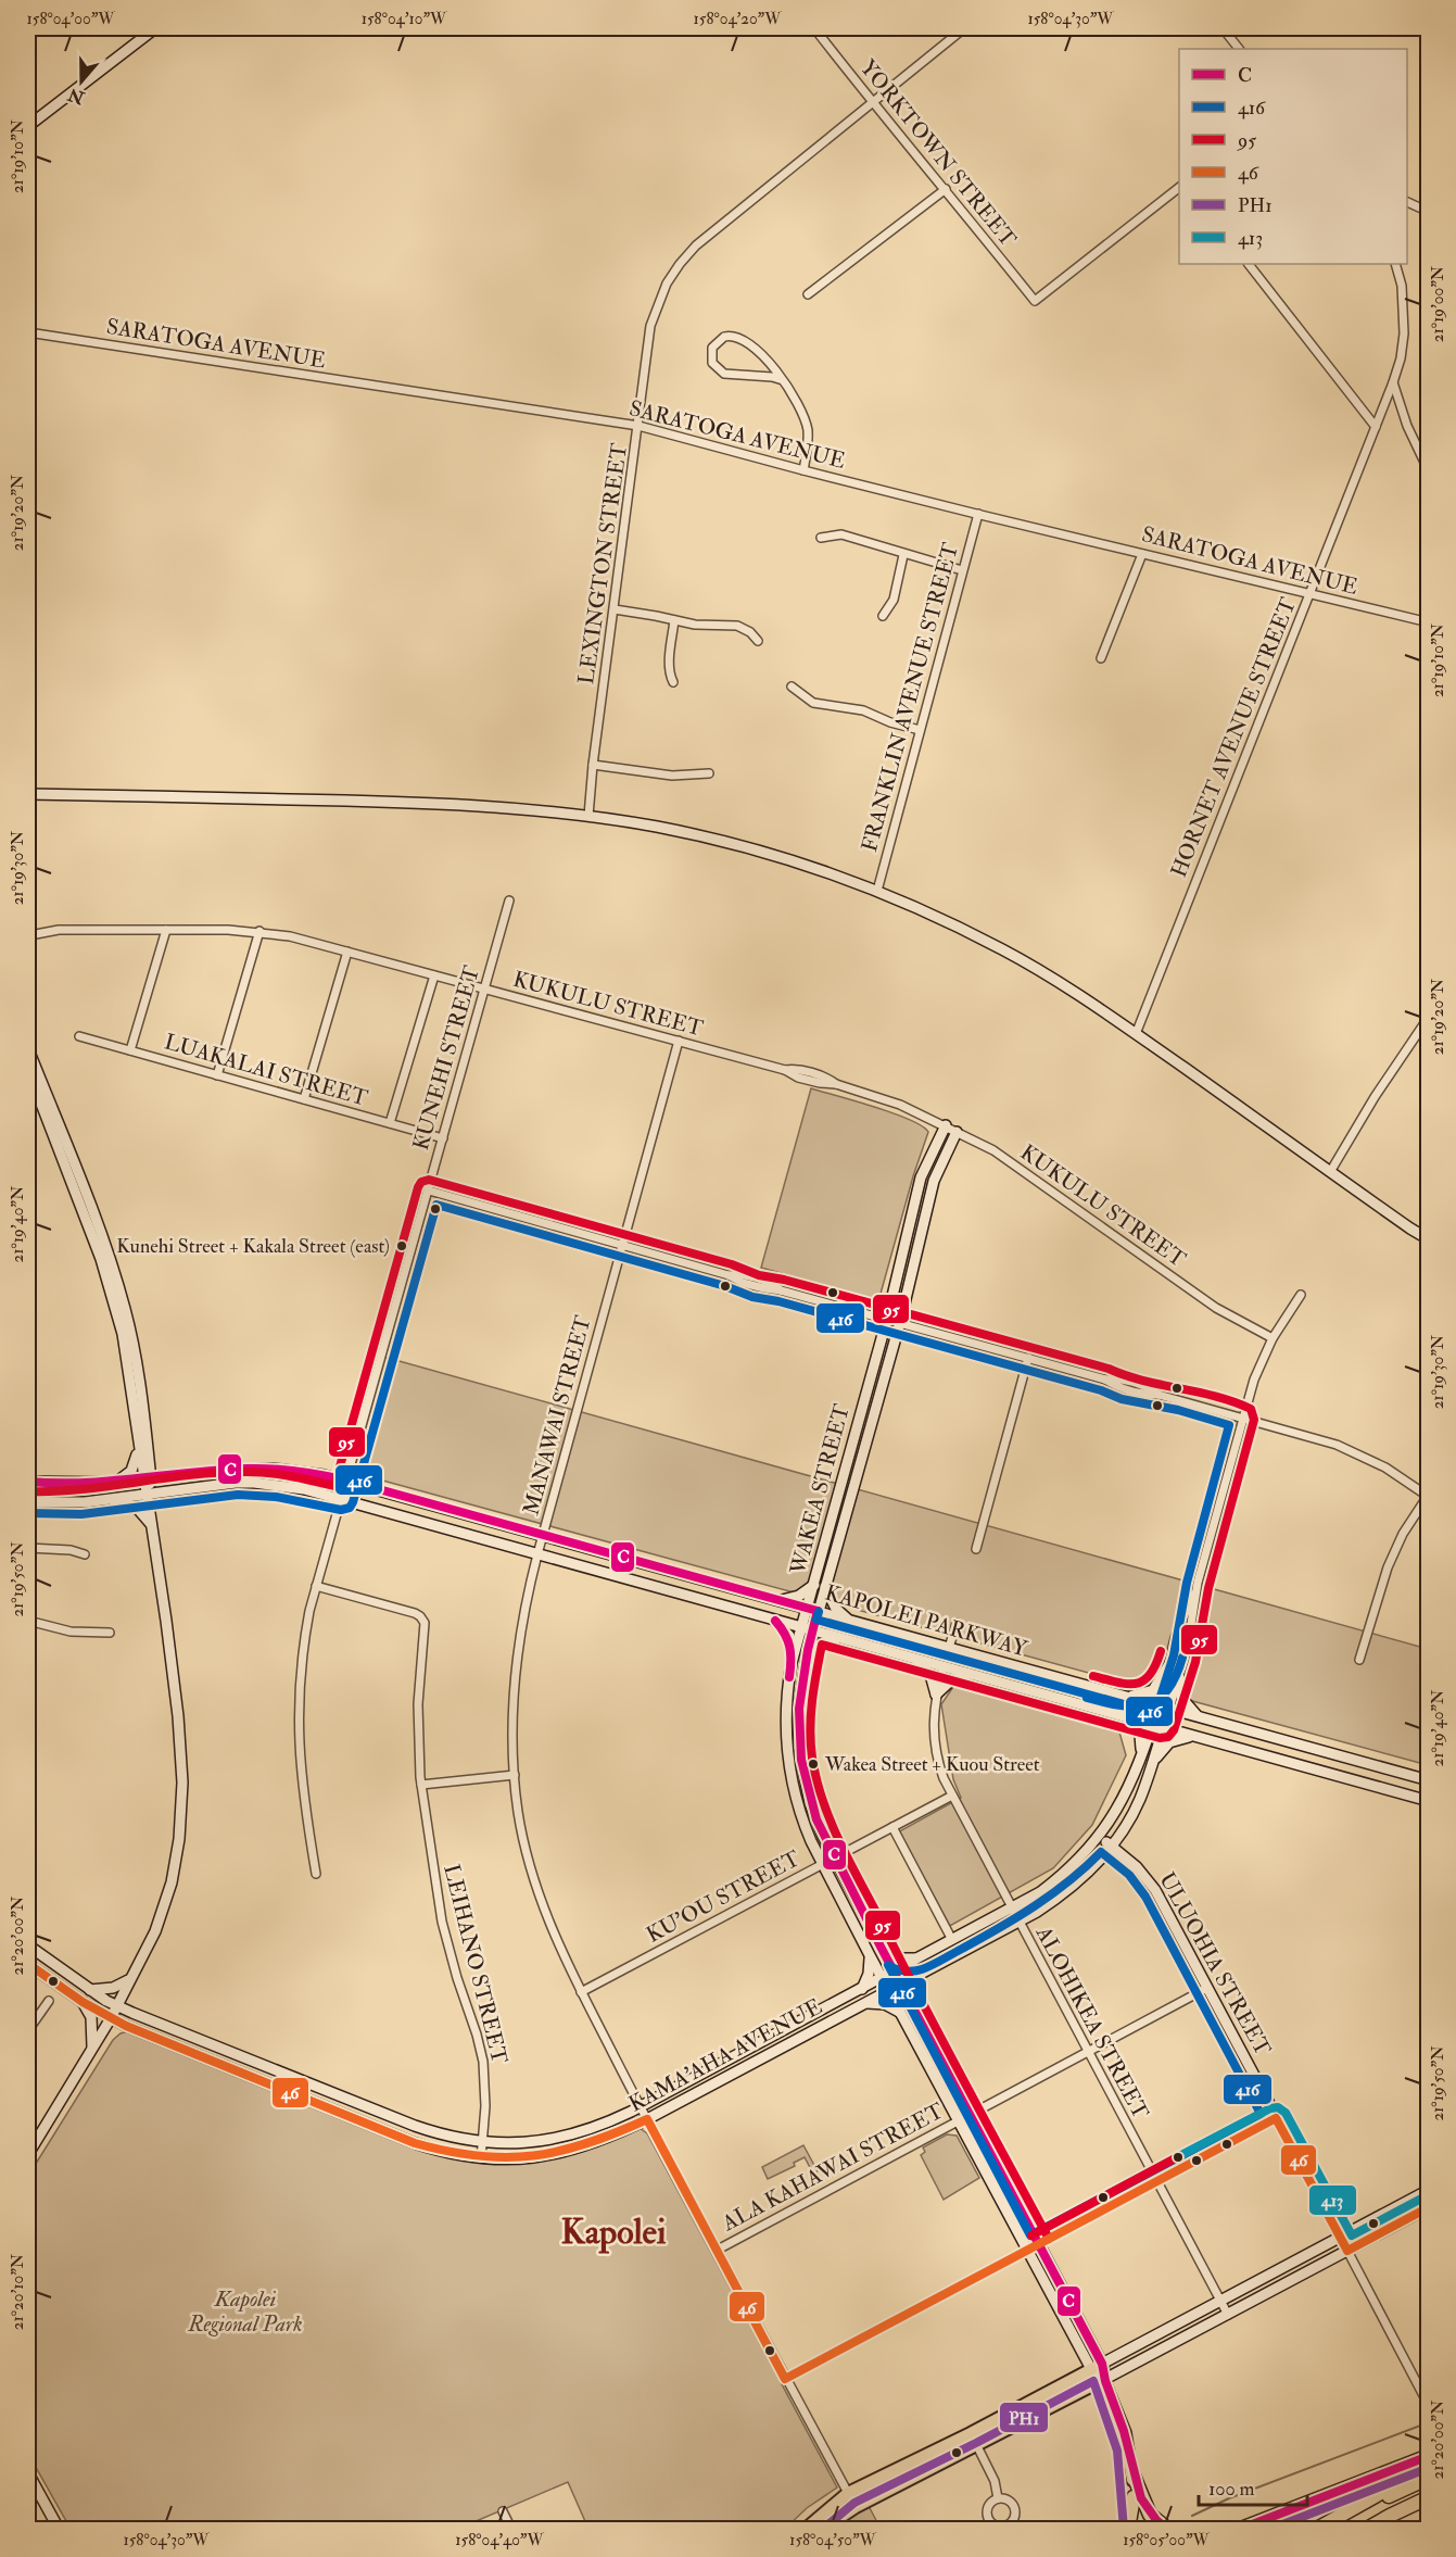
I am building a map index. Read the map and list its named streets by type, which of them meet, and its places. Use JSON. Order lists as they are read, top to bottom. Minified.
{"streets":{"main road":["WAKEA STREET","KAPOLEI PARKWAY","ULUOHIA STREET","KAMA'AHA AVENUE"],"street":["YORKTOWN STREET","SARATOGA AVENUE","LEXINGTON STREET","FRANKLIN AVENUE STREET","HORNET AVENUE STREET","KUKULU STREET","KUNEHI STREET","LUAKALAI STREET","MANAWAI STREET","KU'OU STREET","LEIHANO STREET","ALOHIKEA STREET","ALA KAHAWAI STREET"]},"crossings":[["YORKTOWN STREET","LEXINGTON STREET"],["SARATOGA AVENUE","LEXINGTON STREET"],["SARATOGA AVENUE","FRANKLIN AVENUE STREET"],["SARATOGA AVENUE","HORNET AVENUE STREET"],["KUKULU STREET","KUNEHI STREET"],["KUKULU STREET","MANAWAI STREET"],["KUKULU STREET","WAKEA STREET"],["KUNEHI STREET","LUAKALAI STREET"],["KUNEHI STREET","KAPOLEI PARKWAY"],["KUNEHI STREET","LEIHANO STREET"],["MANAWAI STREET","KAPOLEI PARKWAY"],["MANAWAI STREET","KU'OU STREET"],["MANAWAI STREET","KAMA'AHA AVENUE"],["MANAWAI STREET","ALA KAHAWAI STREET"],["WAKEA STREET","KAPOLEI PARKWAY"],["WAKEA STREET","KU'OU STREET"],["WAKEA STREET","KAMA'AHA AVENUE"],["WAKEA STREET","ALA KAHAWAI STREET"],["KAPOLEI PARKWAY","ALOHIKEA STREET"],["KAPOLEI PARKWAY","KAMA'AHA AVENUE"],["KU'OU STREET","ALOHIKEA STREET"],["LEIHANO STREET","KAMA'AHA AVENUE"],["ULUOHIA STREET","KAMA'AHA AVENUE"],["ULUOHIA STREET","ALA KAHAWAI STREET"],["ALOHIKEA STREET","KAMA'AHA AVENUE"],["ALOHIKEA STREET","ALA KAHAWAI STREET"]],"districts":["Kapolei"],"parks":["Kapolei Regional Park"],"places":["Kunehi Street + Kakala Street (east)","Wakea Street + Kuou Street"],"lines":["transit line 95","transit line 416","transit line C","transit line 46","transit line 413","transit line PH1"],"legend":["C","416","95","46","PH1","413"],"scale_bar":"100 m","north":"bottom","coordinates":["158°04'00\"W","158°04'10\"W","158°04'20\"W","158°04'30\"W","21°19'10\"N","21°19'00\"N","21°19'20\"N","21°19'30\"N","21°19'40\"N","21°19'50\"N","21°20'00\"N","21°20'10\"N","158°04'40\"W","158°04'50\"W","158°05'00\"W"]}
